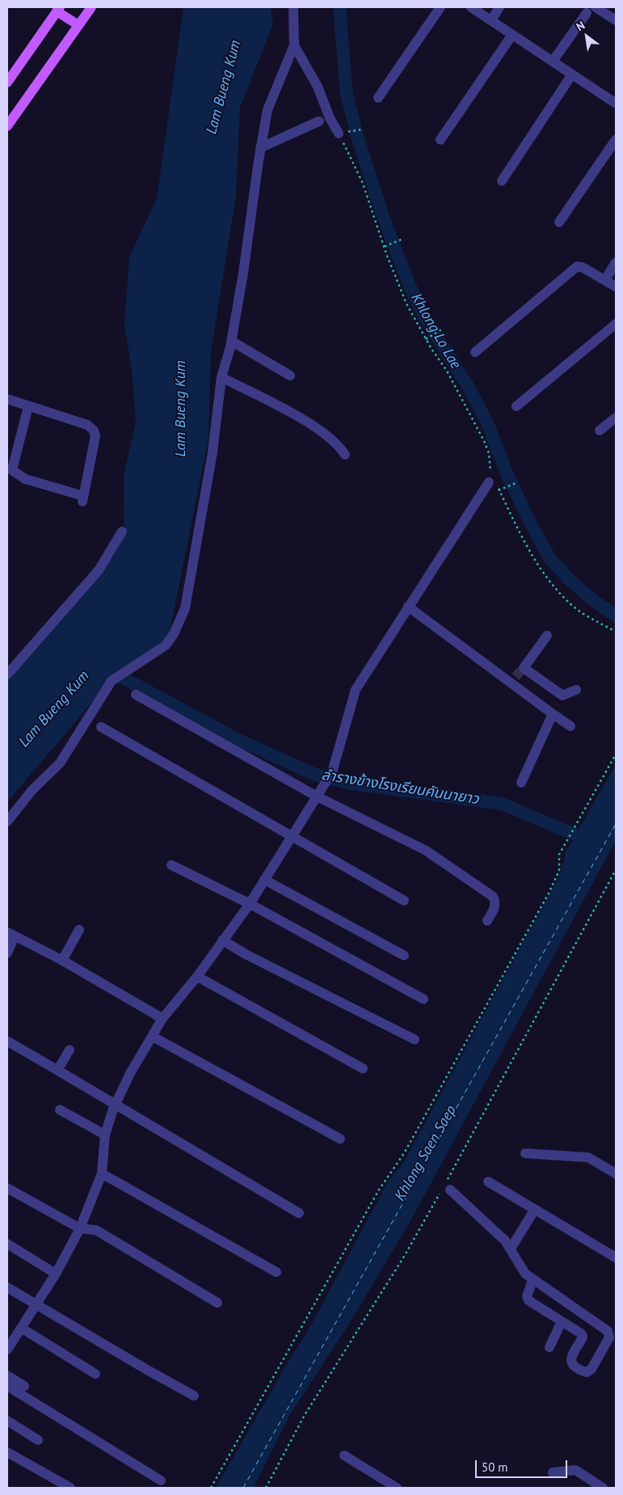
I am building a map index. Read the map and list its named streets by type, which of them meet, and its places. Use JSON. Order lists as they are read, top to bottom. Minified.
{"water":["Lam Bueng Kum","Khlong Lo Lae","ลำรางข้างโรงเรียนคันนายาว","Khlong Saen Saep"],"scale_bar":"50 m","north":"top left"}
